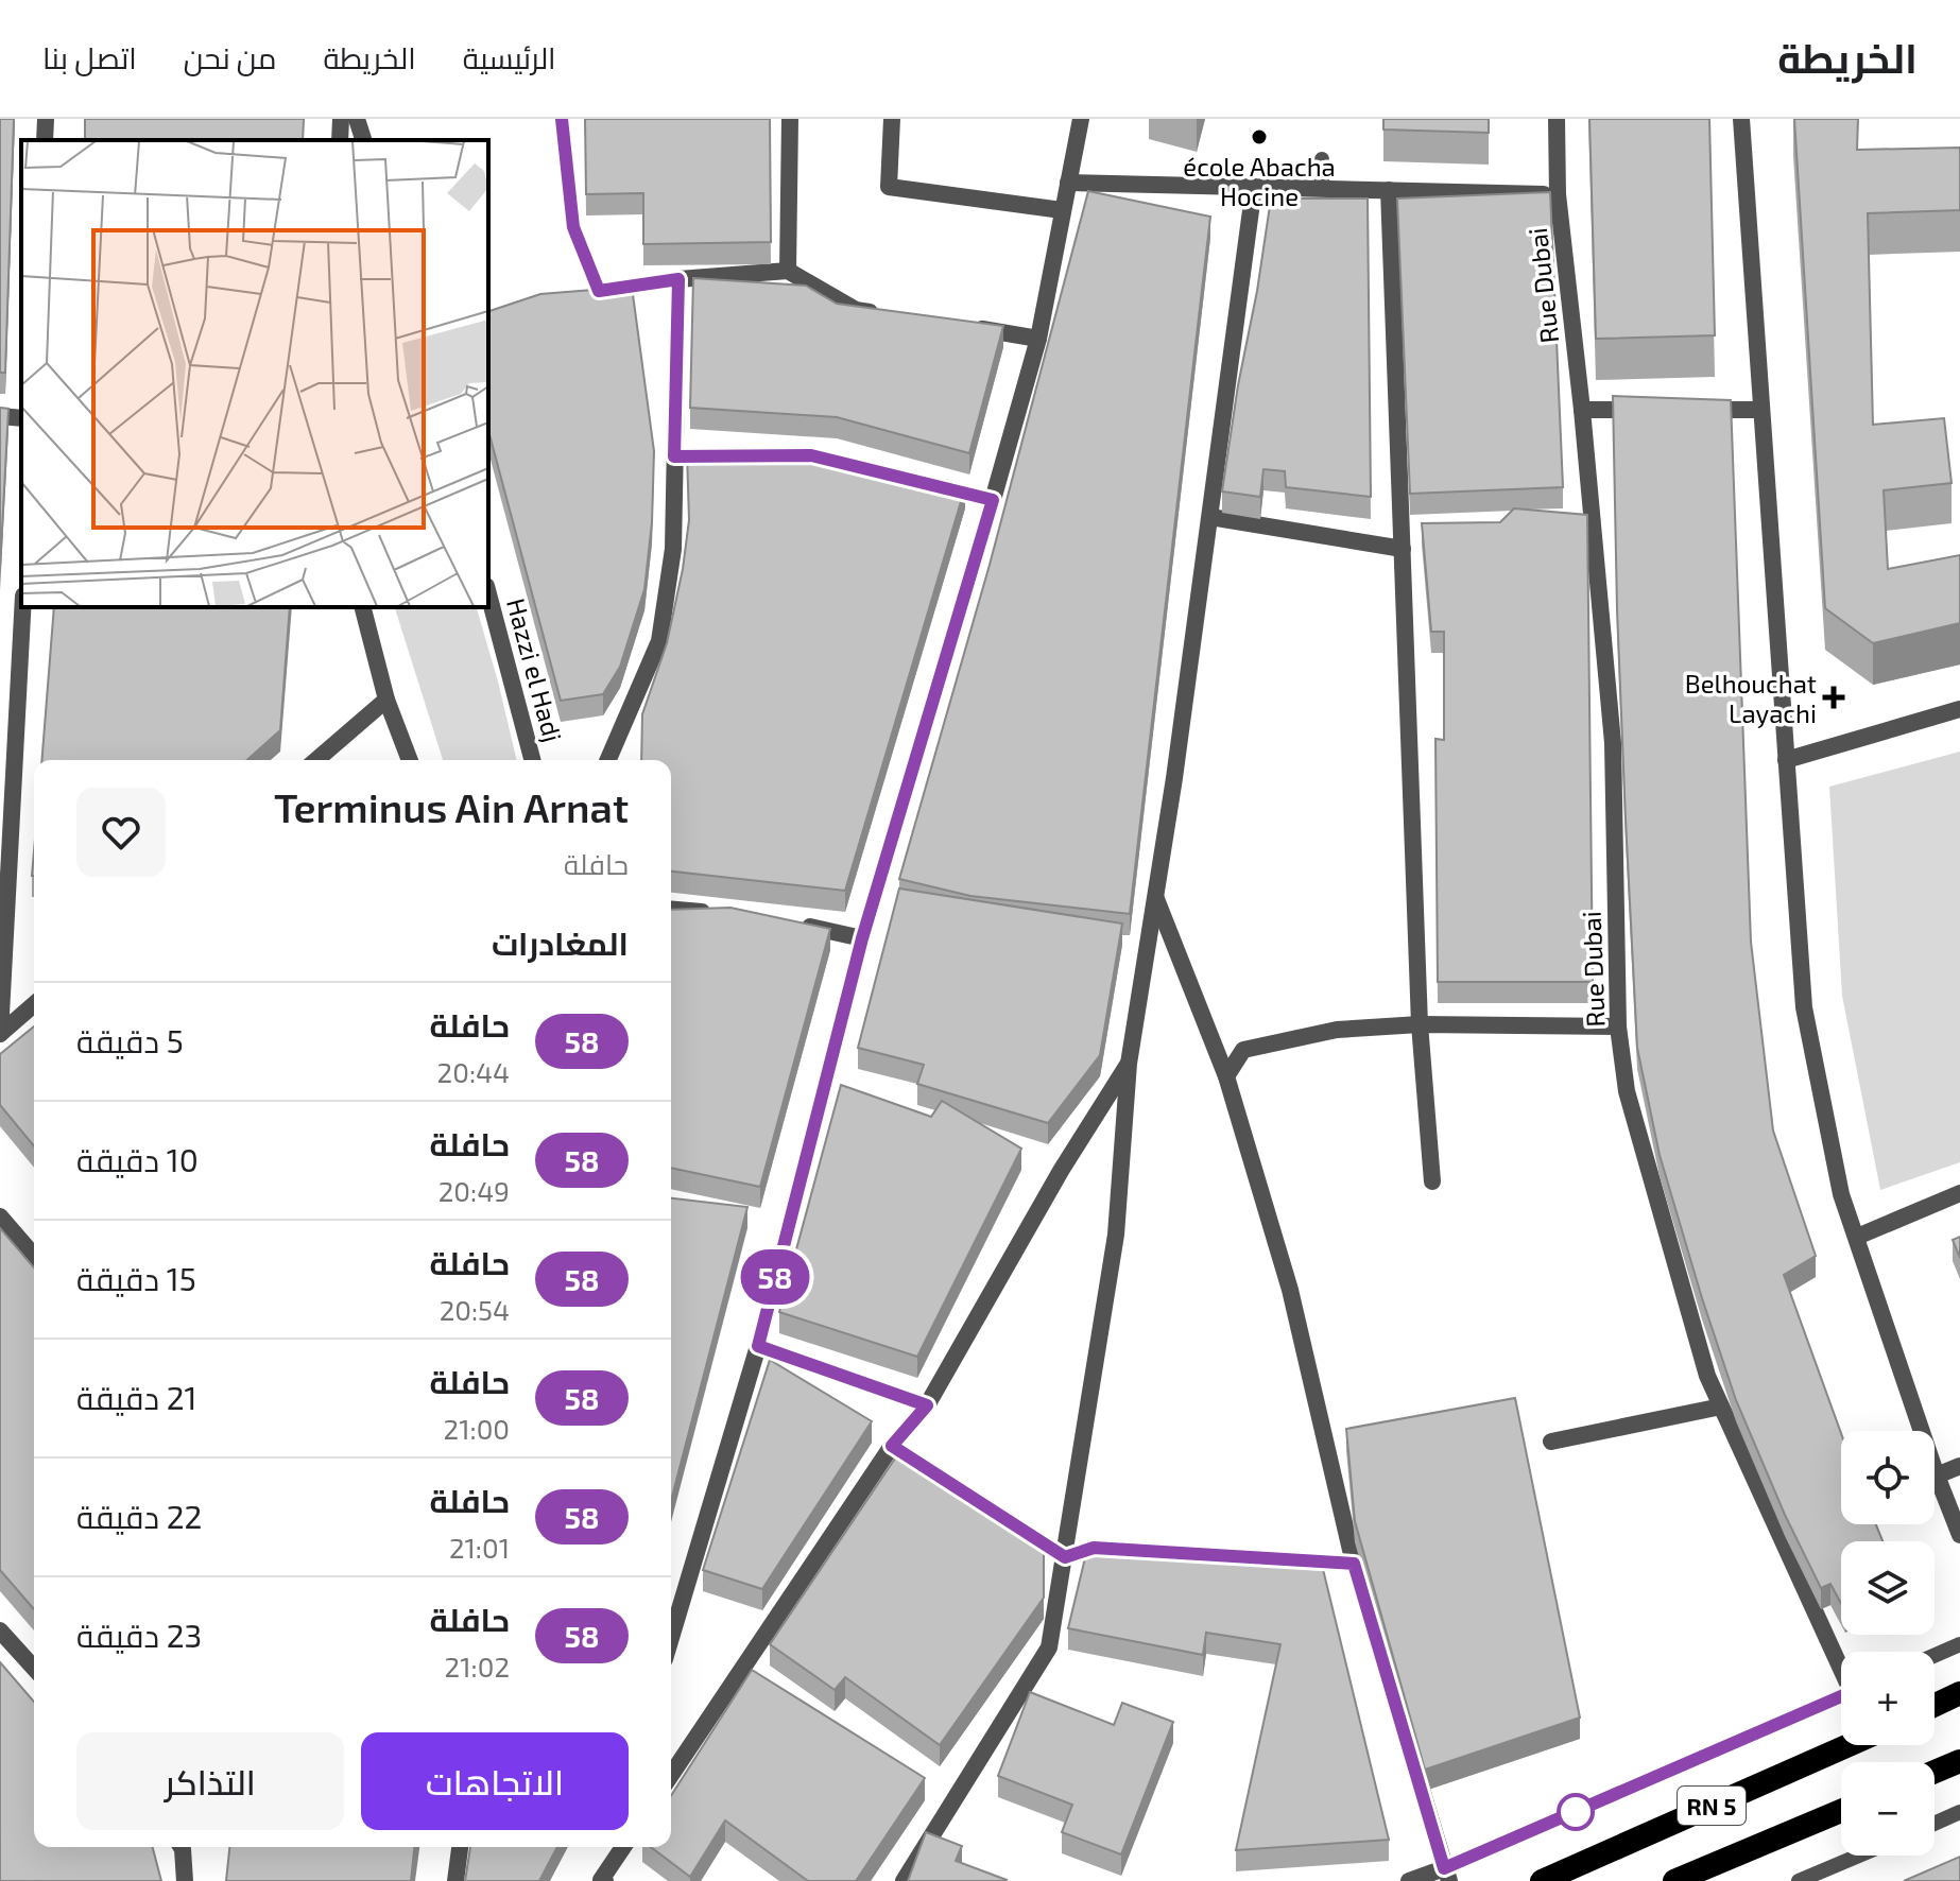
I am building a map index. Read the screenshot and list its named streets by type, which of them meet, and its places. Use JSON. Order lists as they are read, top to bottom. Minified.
{"streets":{"highway":["RN 5"],"street":["Rue Dubai","Hazzi el Hadj"]},"places":{"other":["école Abacha Hocine"],"health":["Belhouchat Layachi"]},"lines":["bus line 58"],"page":{"header":"الخريطة","nav":["الرئيسية","الخريطة","من نحن","اتصل بنا"],"on_map":"58","heading":[["Terminus Ain Arnat","حافلة"],"المغادرات"],"list":[{"mark":"58","name":"حافلة","note":"20:44","value":"5 دقيقة"},{"mark":"58","name":"حافلة","note":"20:49","value":"10 دقيقة"},{"mark":"58","name":"حافلة","note":"20:54","value":"15 دقيقة"},{"mark":"58","name":"حافلة","note":"21:00","value":"21 دقيقة"},{"mark":"58","name":"حافلة","note":"21:01","value":"22 دقيقة"},{"mark":"58","name":"حافلة","note":"21:02","value":"23 دقيقة"}],"map_buttons":["+","−"],"buttons":["الاتجاهات","التذاكر"]}}
